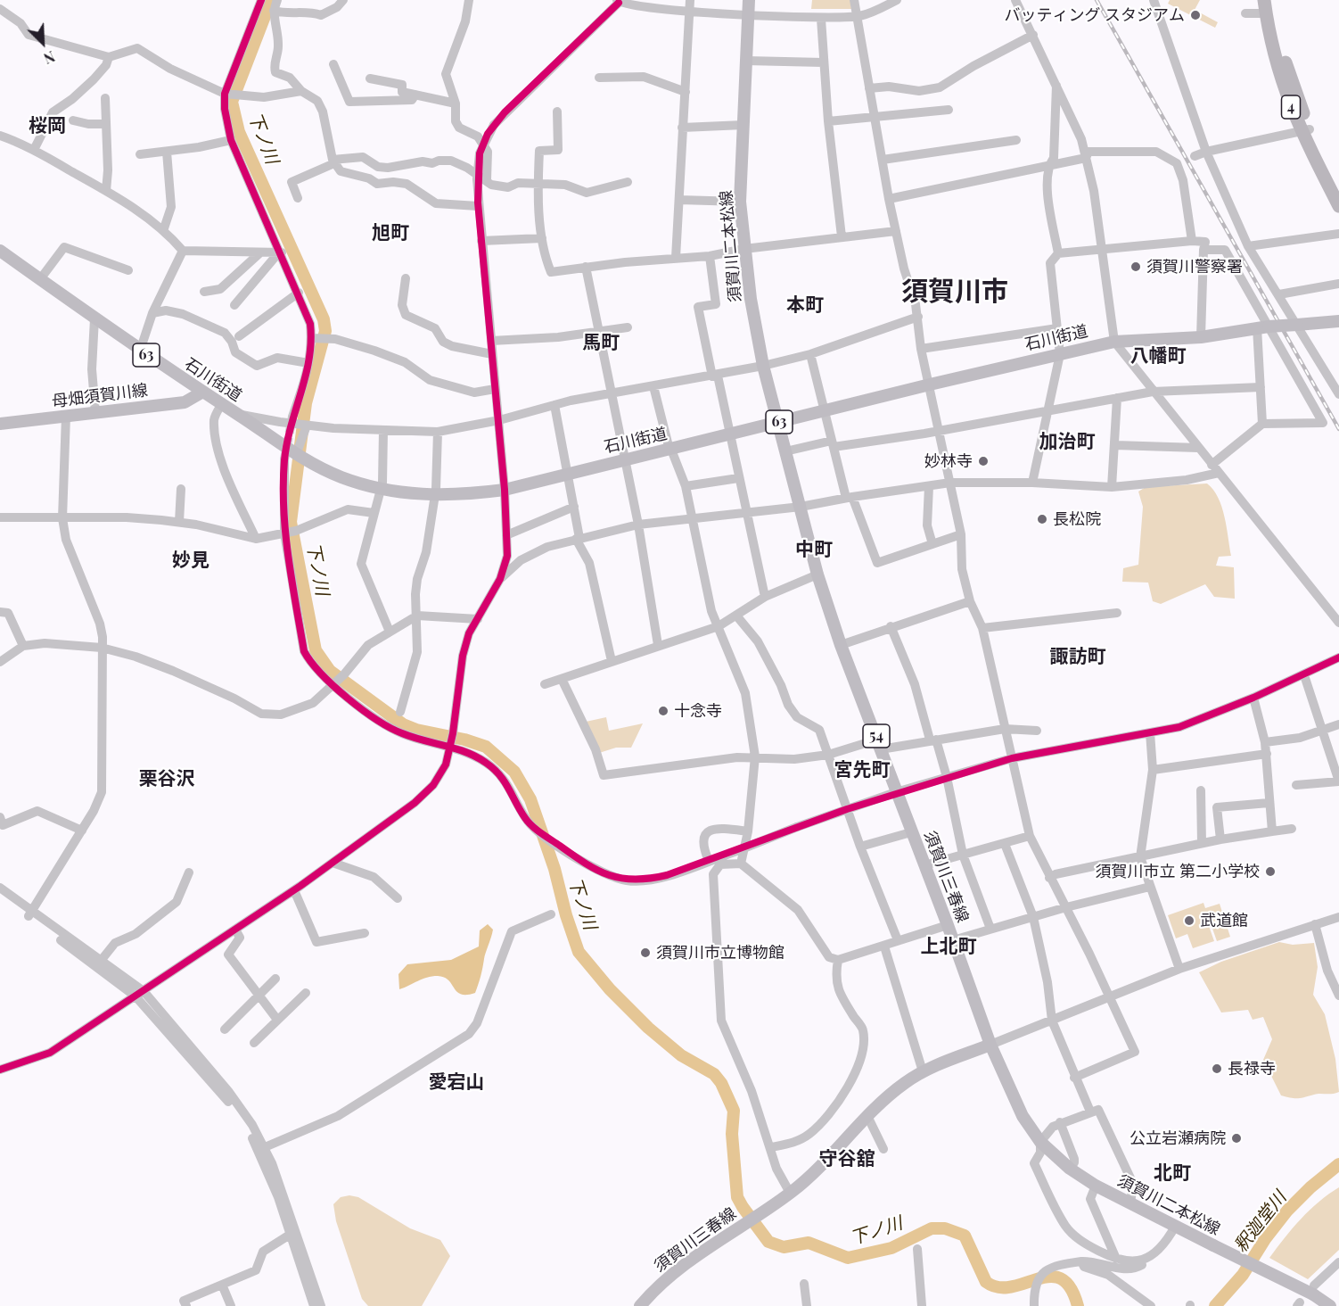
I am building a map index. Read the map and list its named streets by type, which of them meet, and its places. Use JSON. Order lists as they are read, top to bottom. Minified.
{"streets":{"highway":["4"],"main road":["須賀川二本松線","石川街道","63","母畑須賀川線","54","須賀川三春線"]},"crossings":[["須賀川二本松線","石川街道"],["須賀川二本松線","須賀川三春線"],["石川街道","母畑須賀川線"],["石川街道","須賀川三春線"]],"districts":["桜岡","旭町","須賀川市","本町","馬町","八幡町","加治町","中町","妙見","諏訪町","宮先町","栗谷沢","上北町","愛宕山","守谷舘","北町"],"water":["下ノ川","釈迦堂川"],"places":["バッティング スタジアム","須賀川警察署","妙林寺","長松院","十念寺","須賀川市立 第二小学校","武道館","須賀川市立博物館","長禄寺","公立岩瀬病院"],"north":"bottom right"}
